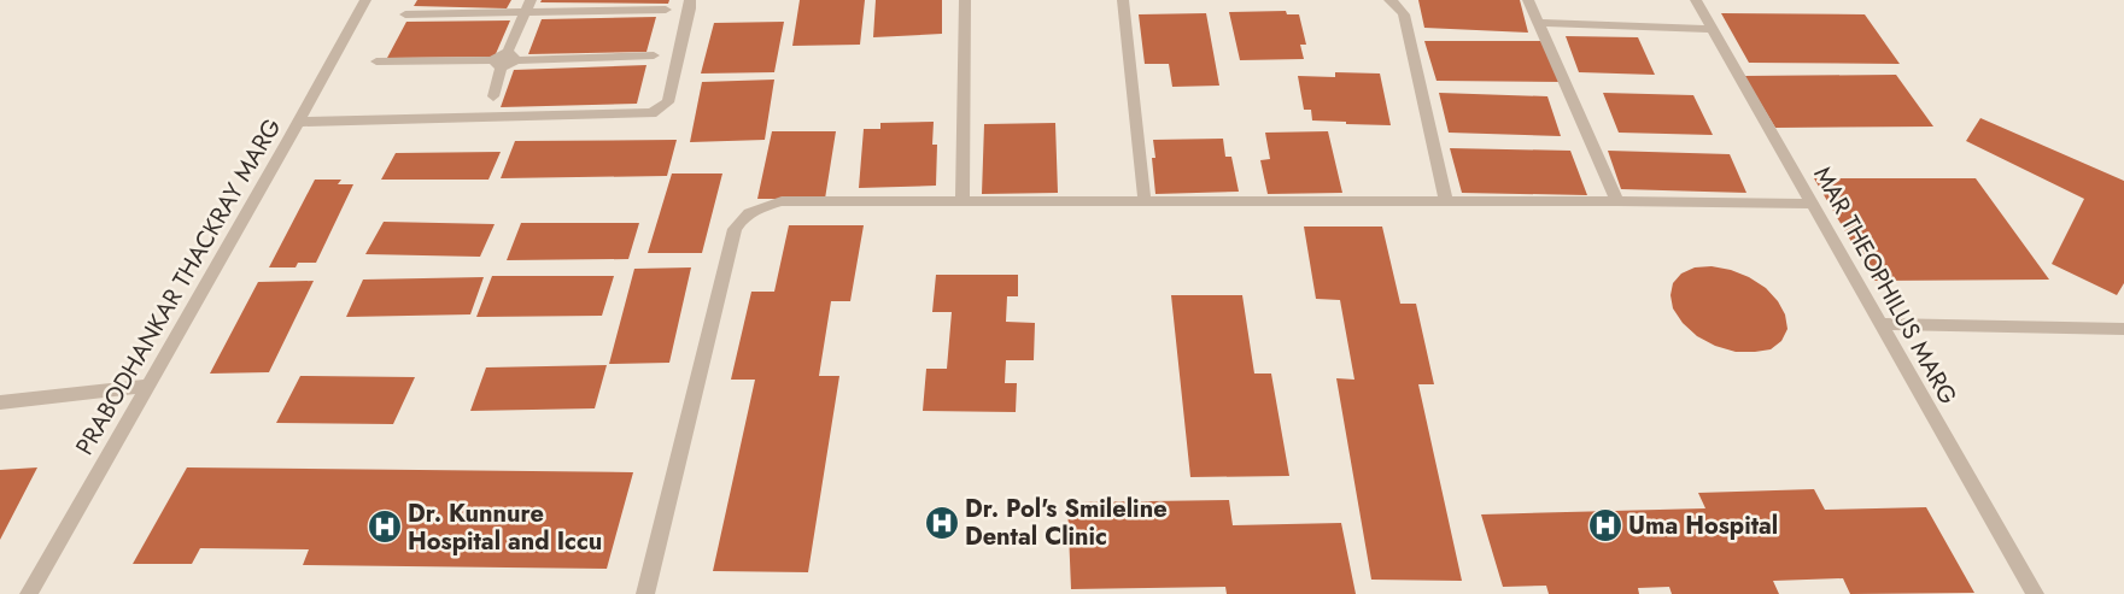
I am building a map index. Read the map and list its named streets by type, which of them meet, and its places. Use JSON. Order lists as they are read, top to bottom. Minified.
{"streets":{"street":["MAR THEOPHILUS MARG","PRABODHANKAR THACKRAY MARG"]},"places":{"hospital":["Dr. Pol's Smileline Dental Clinic","Uma Hospital","Dr. Kunnure Hospital and Iccu"]}}
